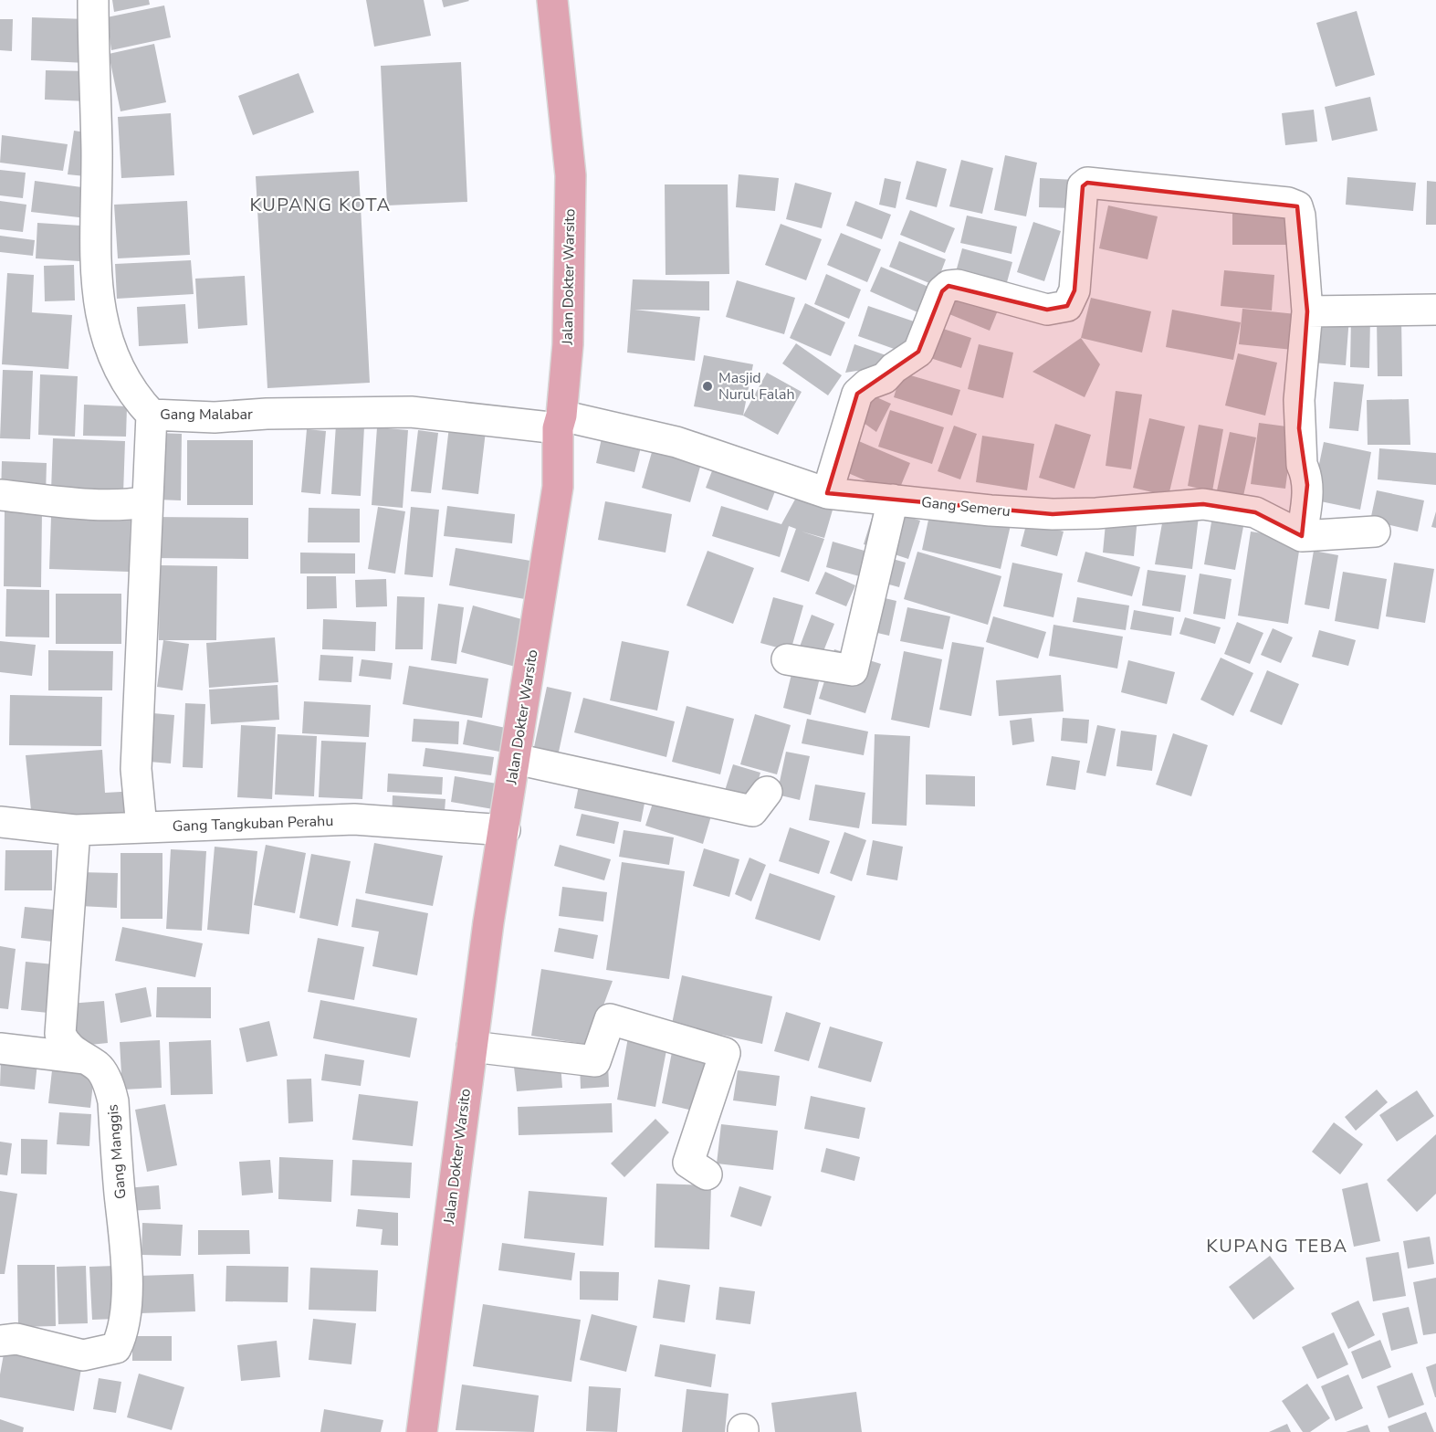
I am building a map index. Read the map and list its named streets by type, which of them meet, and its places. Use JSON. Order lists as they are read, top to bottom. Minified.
{"streets":{"main road":["Jalan Dokter Warsito"],"street":["Gang Malabar","Gang Semeru","Gang Tangkuban Perahu","Gang Manggis"]},"crossings":[["Jalan Dokter Warsito","Gang Malabar"],["Jalan Dokter Warsito","Gang Semeru"],["Jalan Dokter Warsito","Gang Tangkuban Perahu"],["Gang Malabar","Gang Semeru"],["Gang Tangkuban Perahu","Gang Manggis"]],"districts":["KUPANG KOTA","KUPANG TEBA"],"places":["Masjid Nurul Falah"]}
